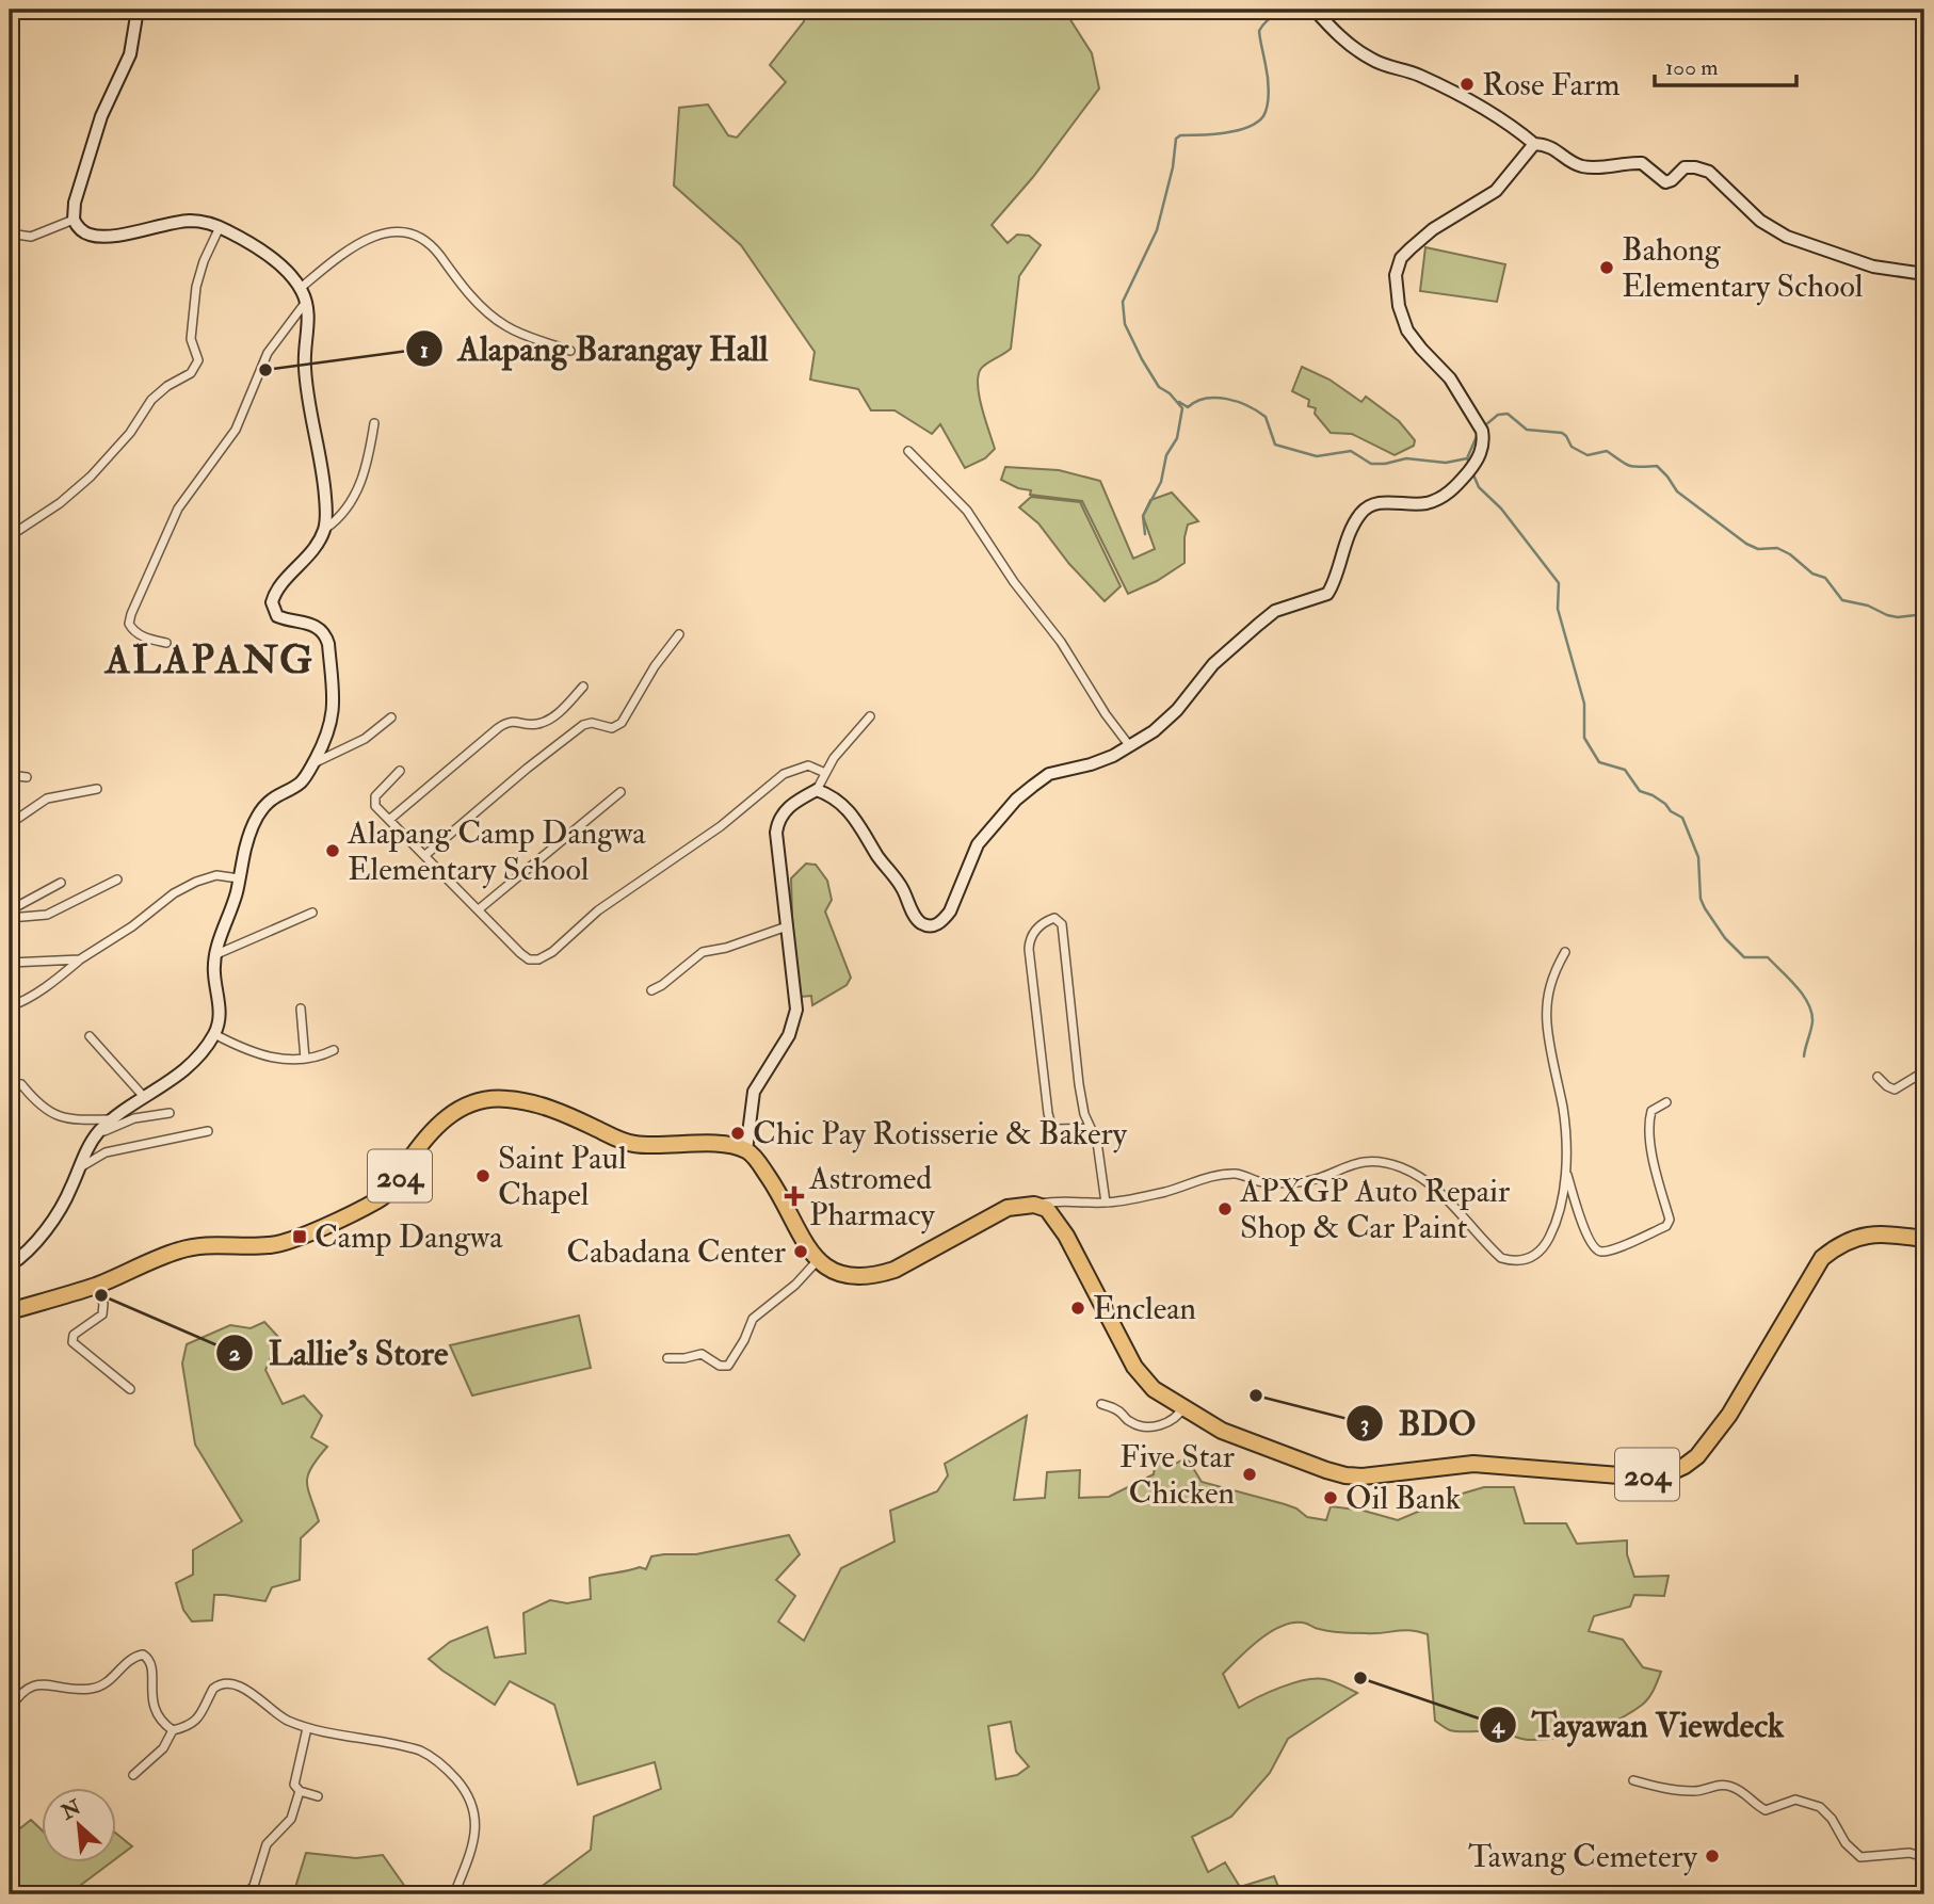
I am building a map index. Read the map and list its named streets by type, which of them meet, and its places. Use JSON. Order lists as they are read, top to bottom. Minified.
{"streets":{"highway":["204"]},"districts":["ALAPANG"],"places":{"other":["Rose Farm","Bahong Elementary School","Alapang Barangay Hall","Alapang Camp Dangwa Elementary School","Chic Pay Rotisserie & Bakery","Saint Paul Chapel","APXGP Auto Repair Shop & Car Paint","Cabadana Center","Lallie's Store","Enclean","BDO","Five Star Chicken","Oil Bank","Tayawan Viewdeck","Tawang Cemetery"],"health":["Astromed Pharmacy"],"transit":["Camp Dangwa"]},"scale_bar":"100 m","north":"top left"}
